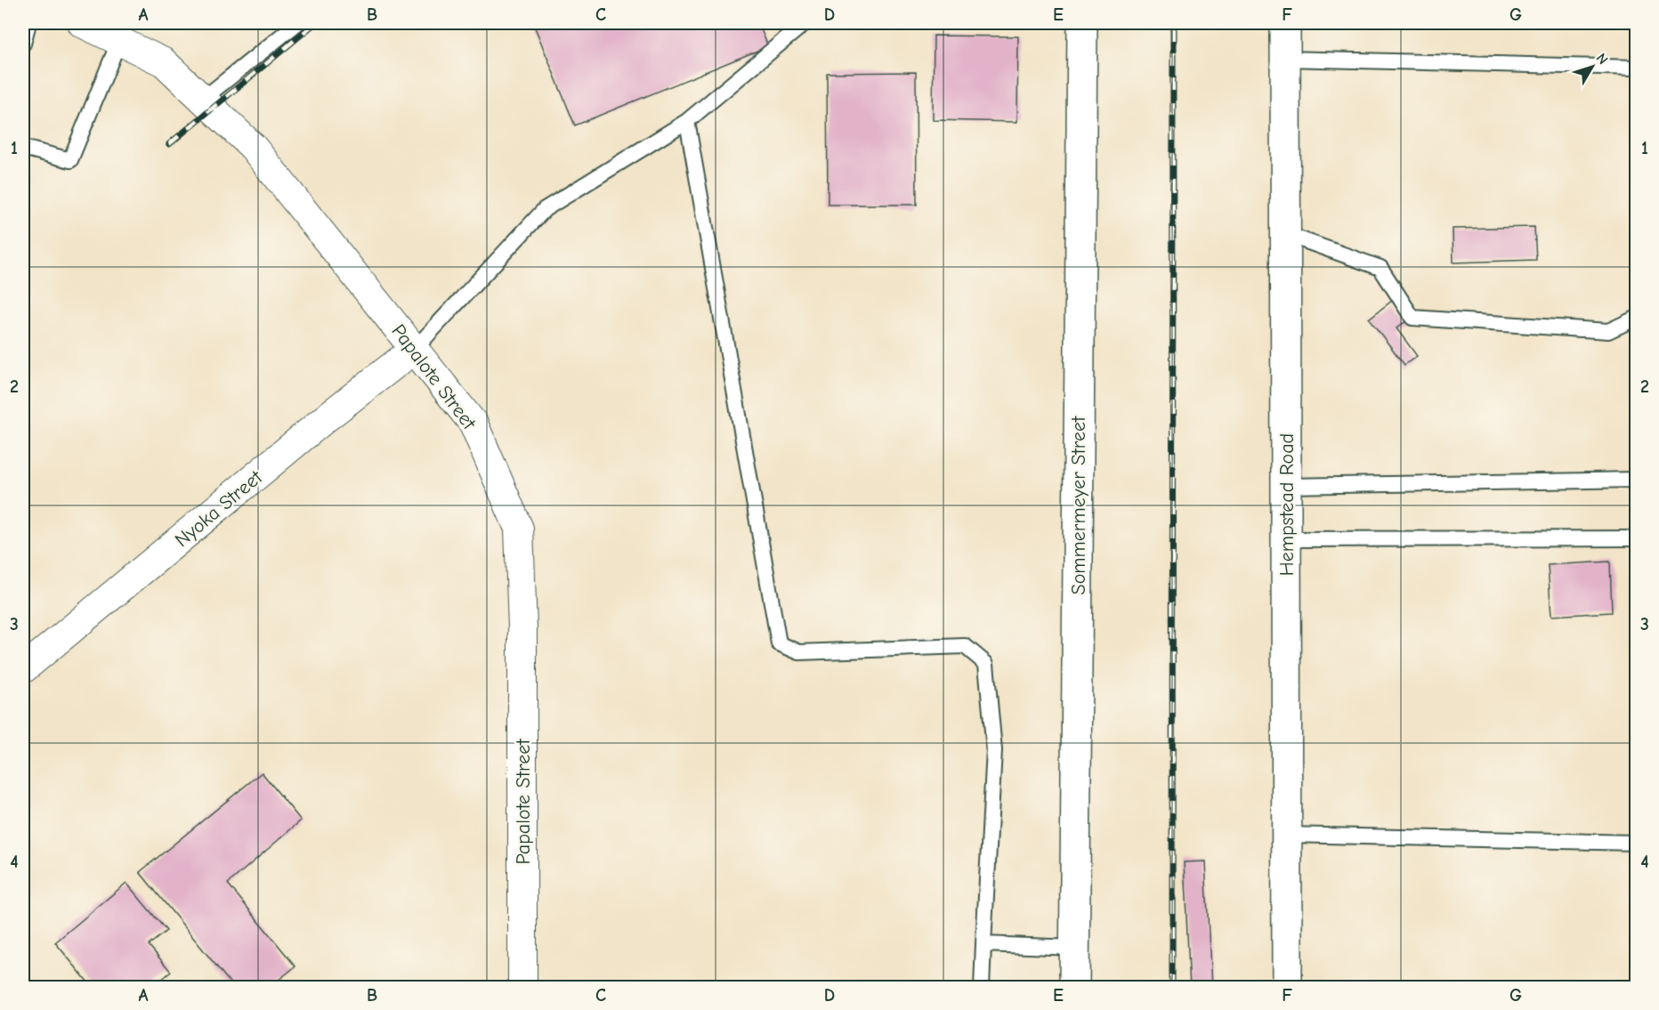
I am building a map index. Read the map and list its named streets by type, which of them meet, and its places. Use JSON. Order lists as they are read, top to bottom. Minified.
{"streets":{"main road":["Hempstead Road","Sommermeyer Street"],"street":["Papalote Street","Nyoka Street"]},"crossings":[["Papalote Street","Nyoka Street"]],"north":"top right","grid":{"columns":["A","B","C","D","E","F","G"],"rows":["1","2","3","4"]}}
